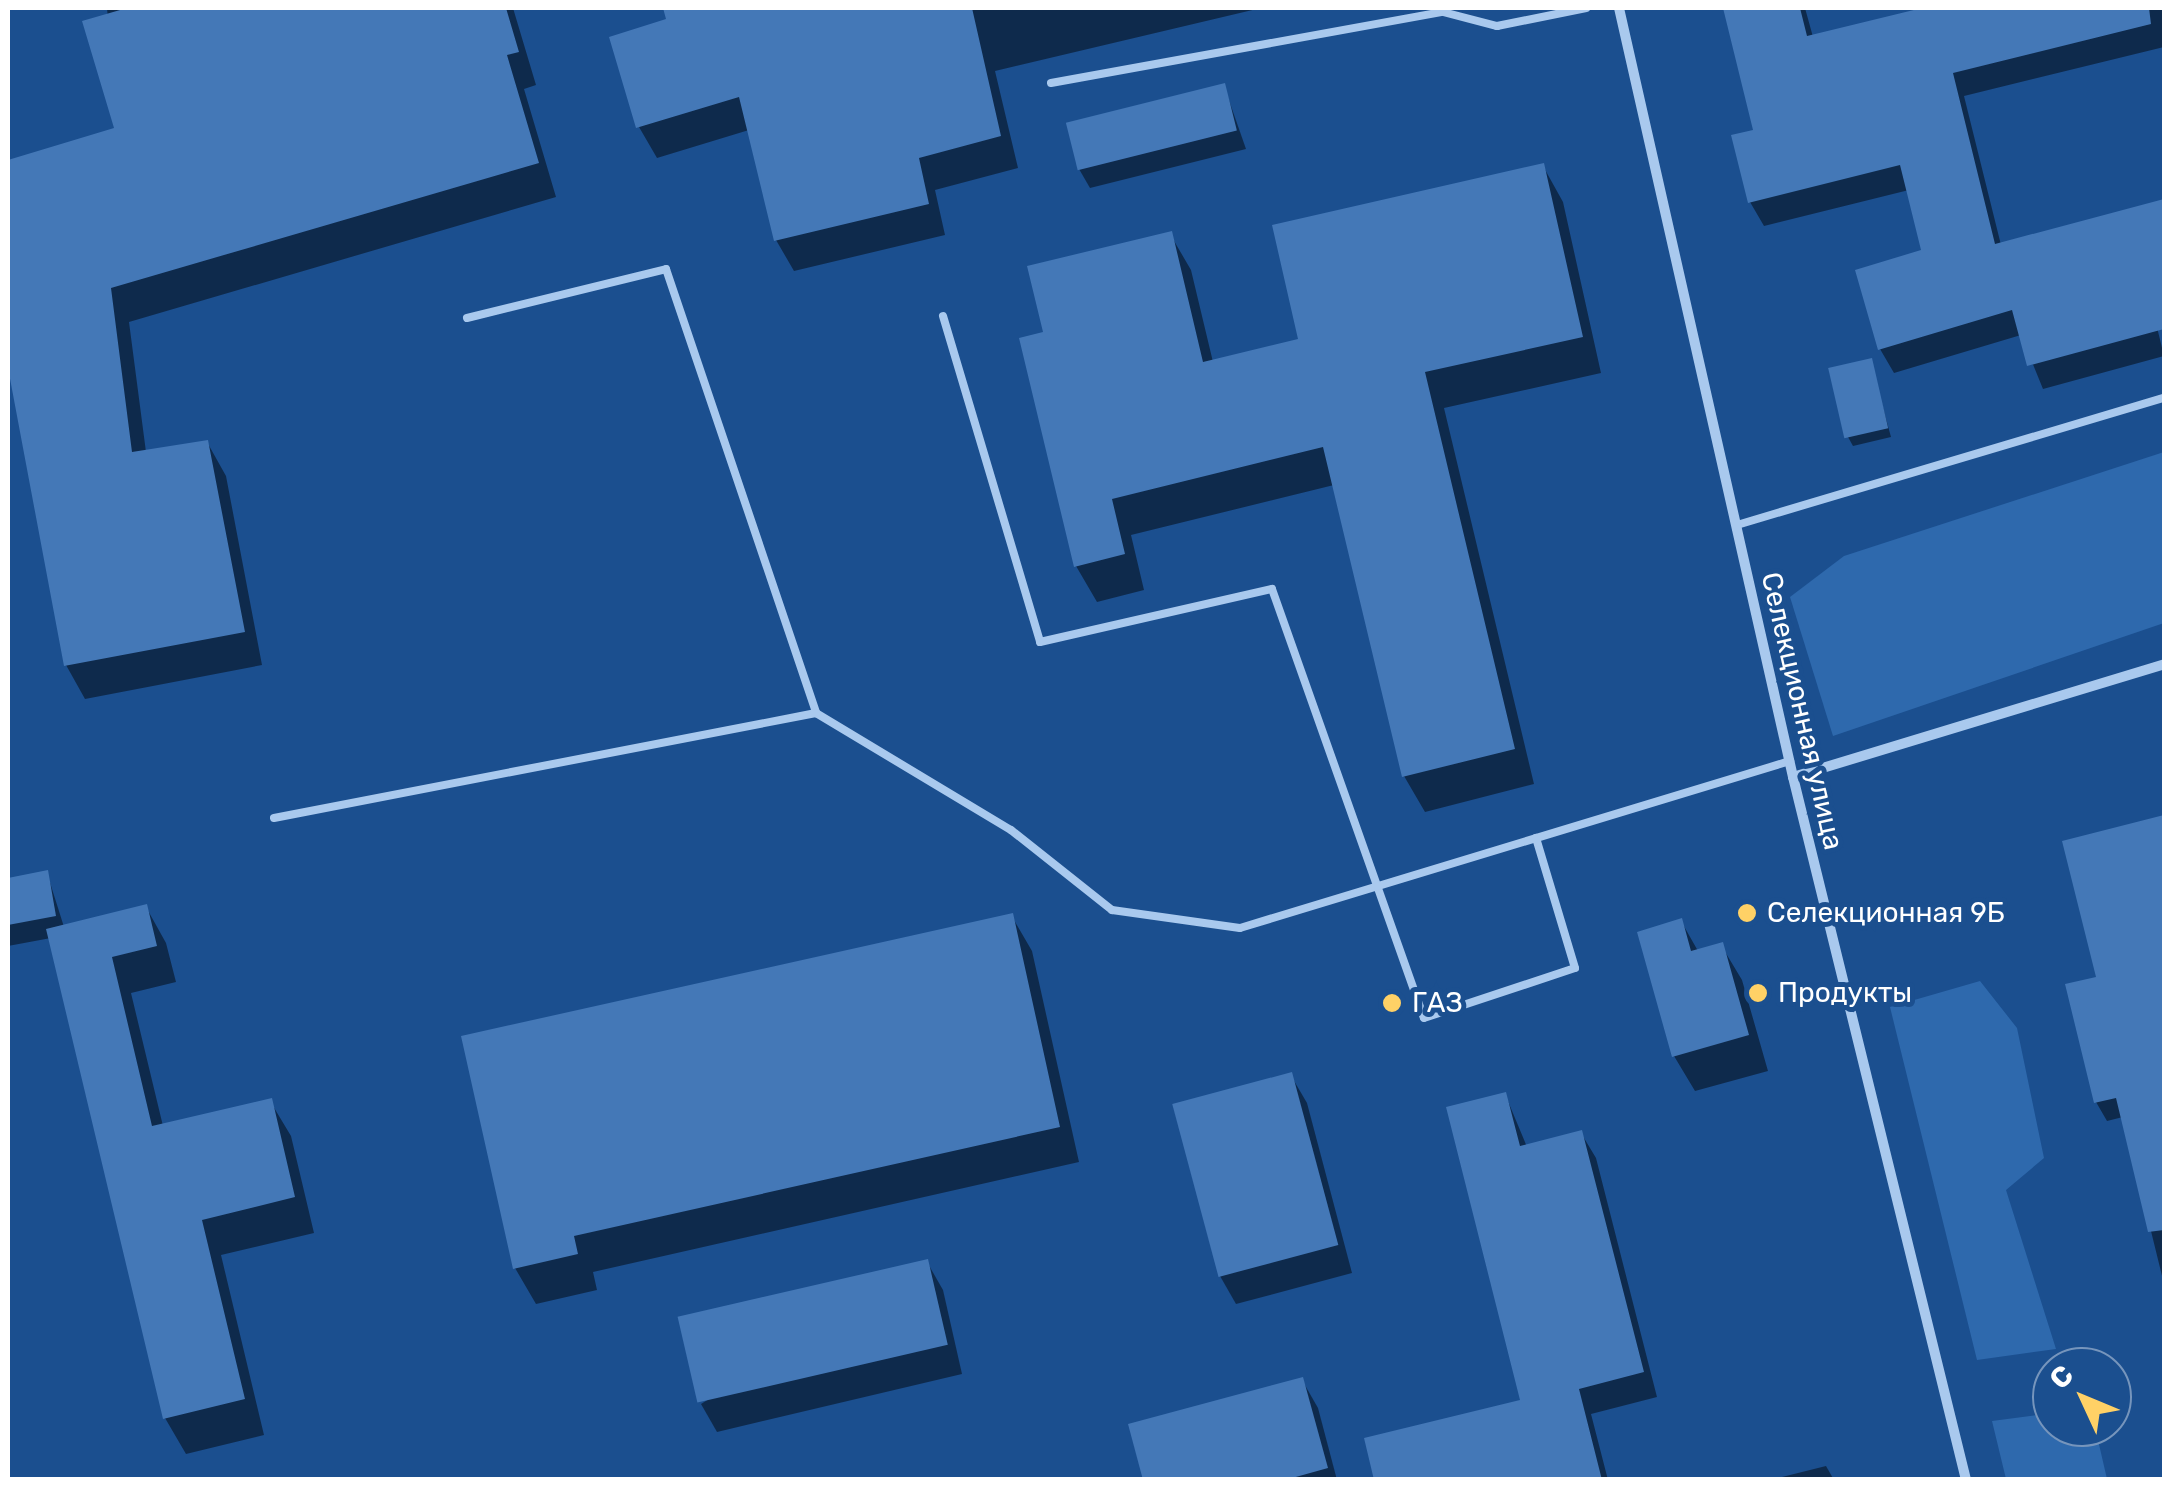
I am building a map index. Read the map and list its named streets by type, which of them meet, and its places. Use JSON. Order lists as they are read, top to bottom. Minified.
{"streets":{"street":["Селекционная улица"]},"places":["Селекционная 9Б","Продукты","ГАЗ"],"north":"top left"}
